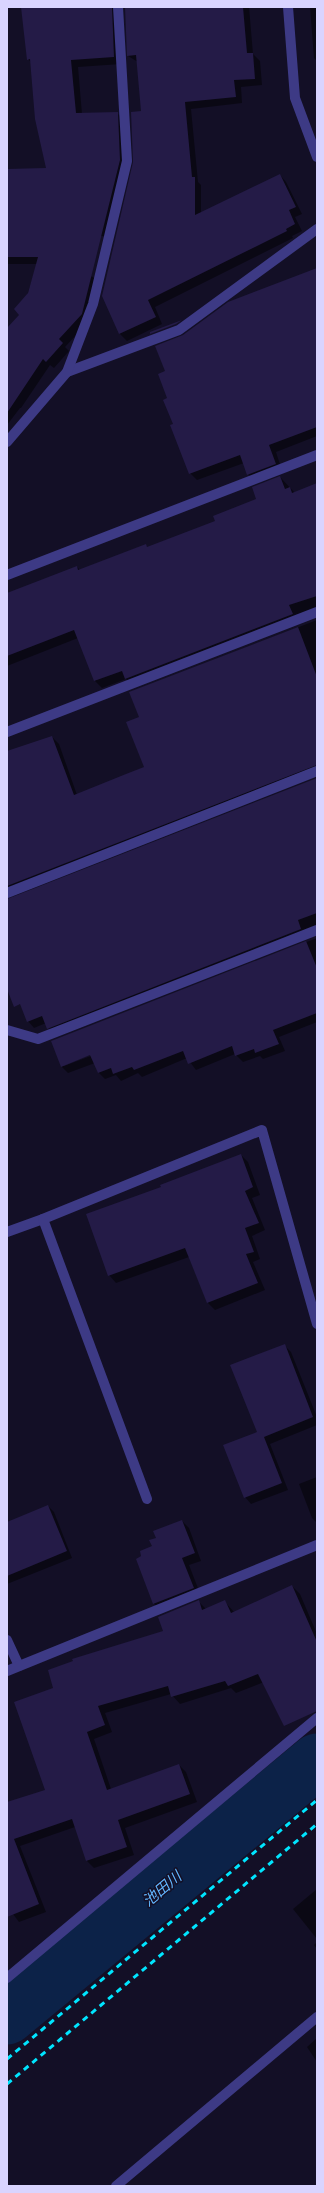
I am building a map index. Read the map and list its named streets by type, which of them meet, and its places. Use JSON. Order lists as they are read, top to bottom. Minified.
{"water":["池田川"]}
